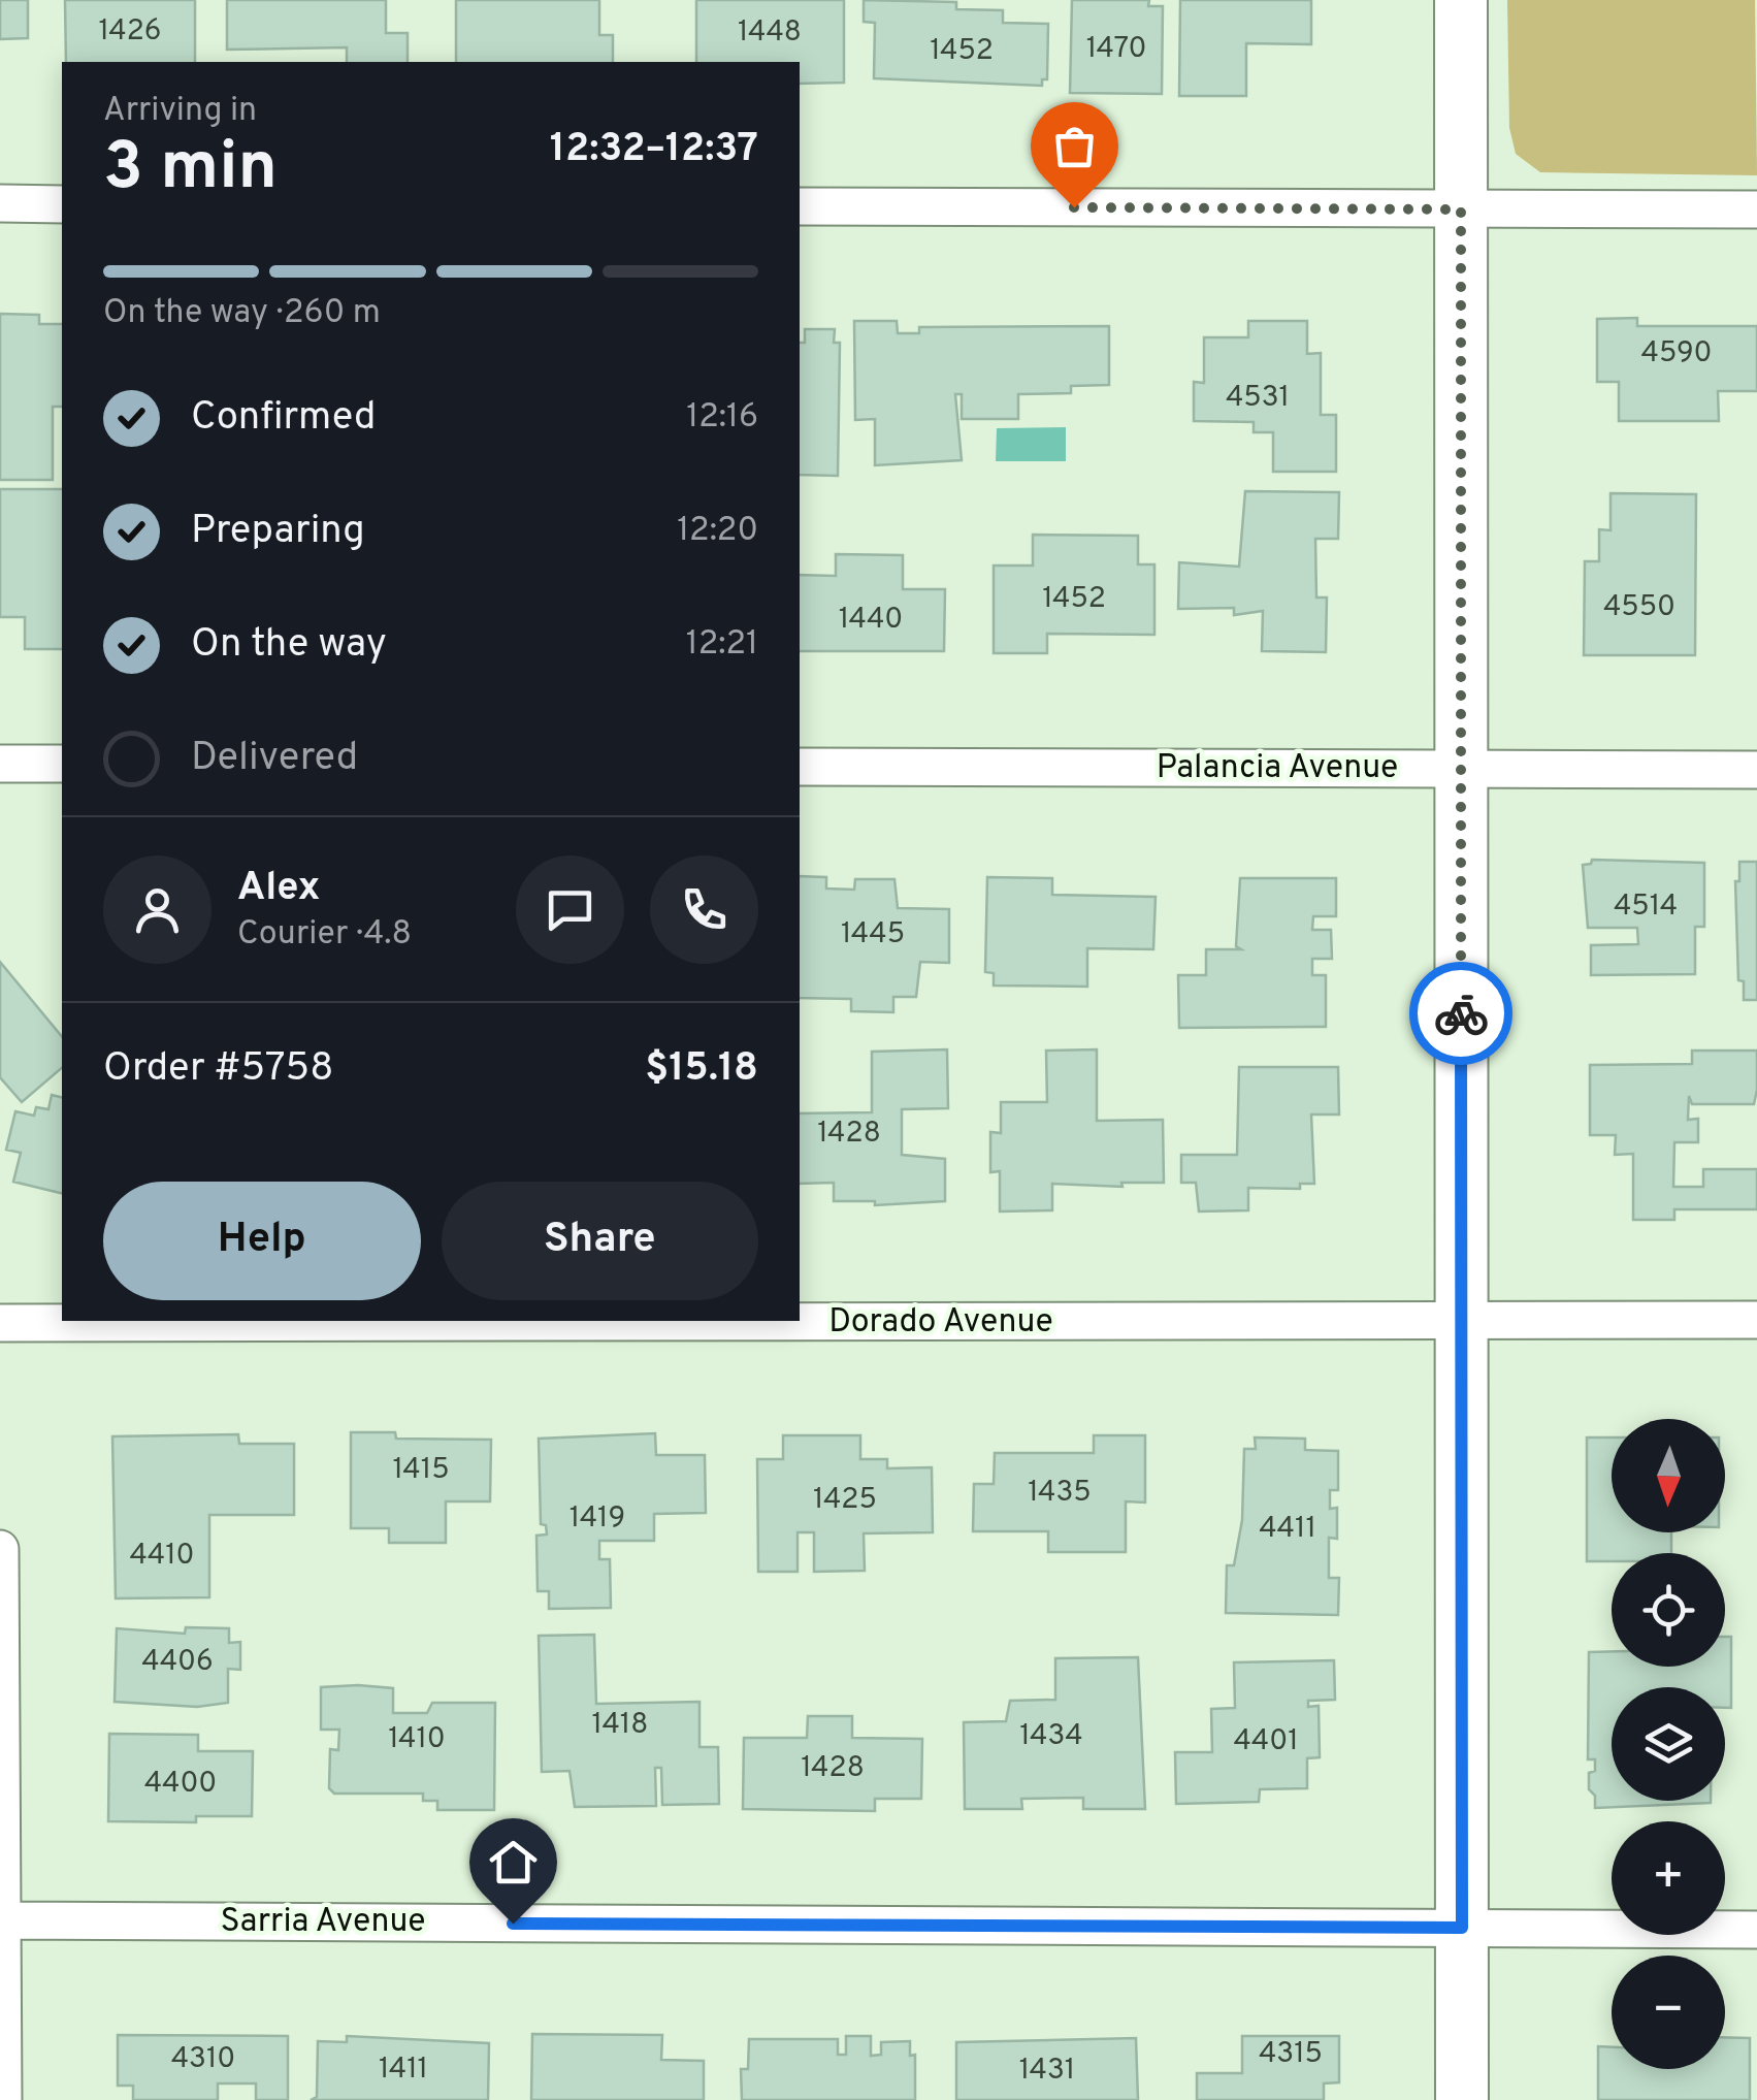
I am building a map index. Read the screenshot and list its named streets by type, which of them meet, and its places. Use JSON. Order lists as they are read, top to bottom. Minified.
{"streets":{"street":["Palancia Avenue","Dorado Avenue","Sarria Avenue"]},"house_numbers":["1426","1448","1470","1452","4590","4531","1452","4550","1440","4514","1445","1428","1415","1435","1425","1419","4411","4410","4406","1418","1434","1410","4401","1428","4400","4315","4310","1411","1431"],"north":"bottom","page":{"heading":["3 min","Arriving in","12:32–12:37"],"panel":["Alex","Courier · 4.8","Order #5758","$15.18"],"bar":"On the way · 260 m","list":[["Confirmed","12:16"],["Preparing","12:20"],["On the way","12:21"],"Delivered"],"buttons":["Help","Share"],"map_buttons":["+","−"]}}
